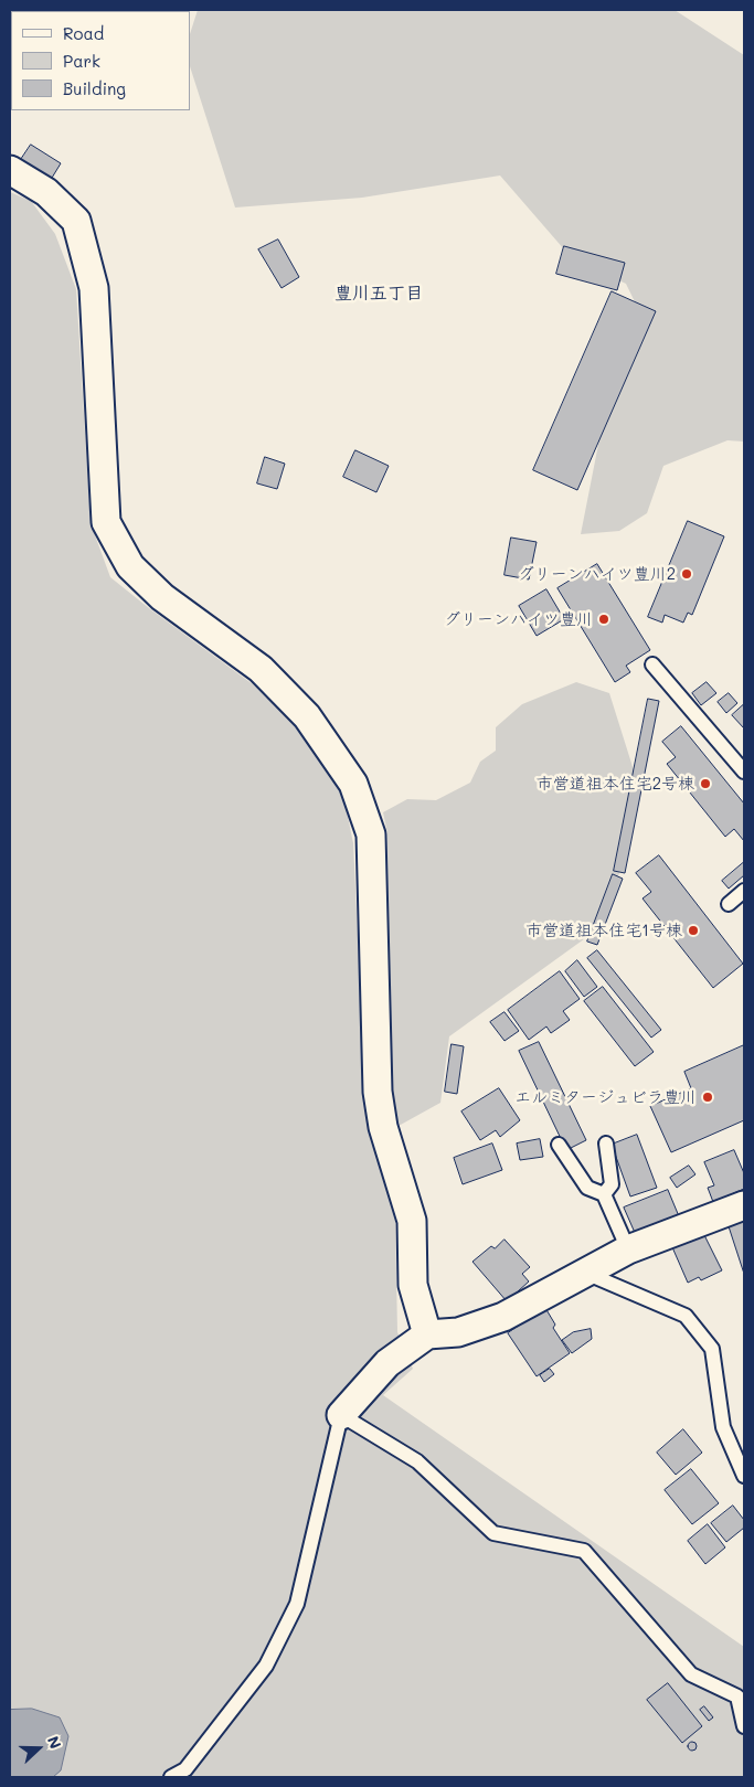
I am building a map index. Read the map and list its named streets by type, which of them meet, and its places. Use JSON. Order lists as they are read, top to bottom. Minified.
{"districts":["豊川五丁目"],"places":["グリーンハイツ豊川2","グリーンハイツ豊川","市営道祖本住宅2号棟","市営道祖本住宅1号棟","エルミタージュビラ豊川"],"legend":["Road","Park","Building"],"north":"right"}
